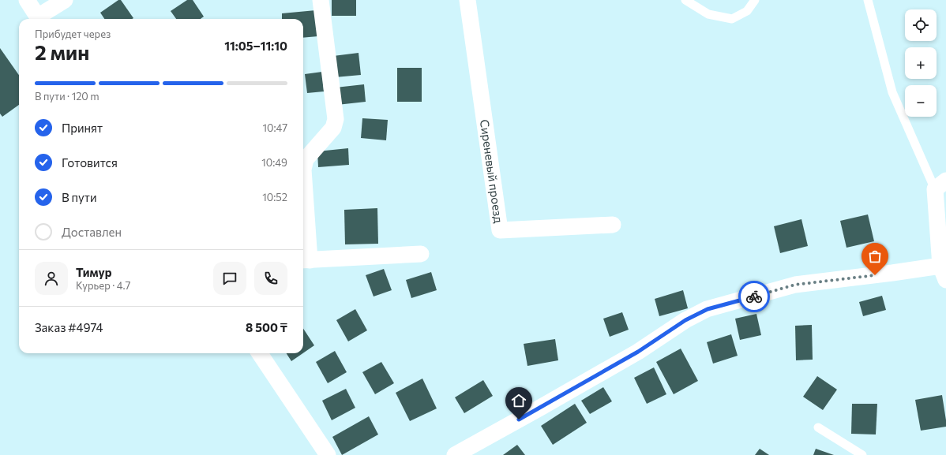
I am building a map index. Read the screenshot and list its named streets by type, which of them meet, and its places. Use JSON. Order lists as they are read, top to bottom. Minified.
{"streets":{"street":["Сиреневый проезд"]},"page":{"map_buttons":["+","−"],"heading":["2 мин","Прибудет через","11:05–11:10"],"panel":["Тимур","Курьер · 4.7","Заказ #4974","8 500 ₸"],"bar":"В пути · 120 m","list":[["Принят","10:47"],["Готовится","10:49"],["В пути","10:52"],"Доставлен"]}}
